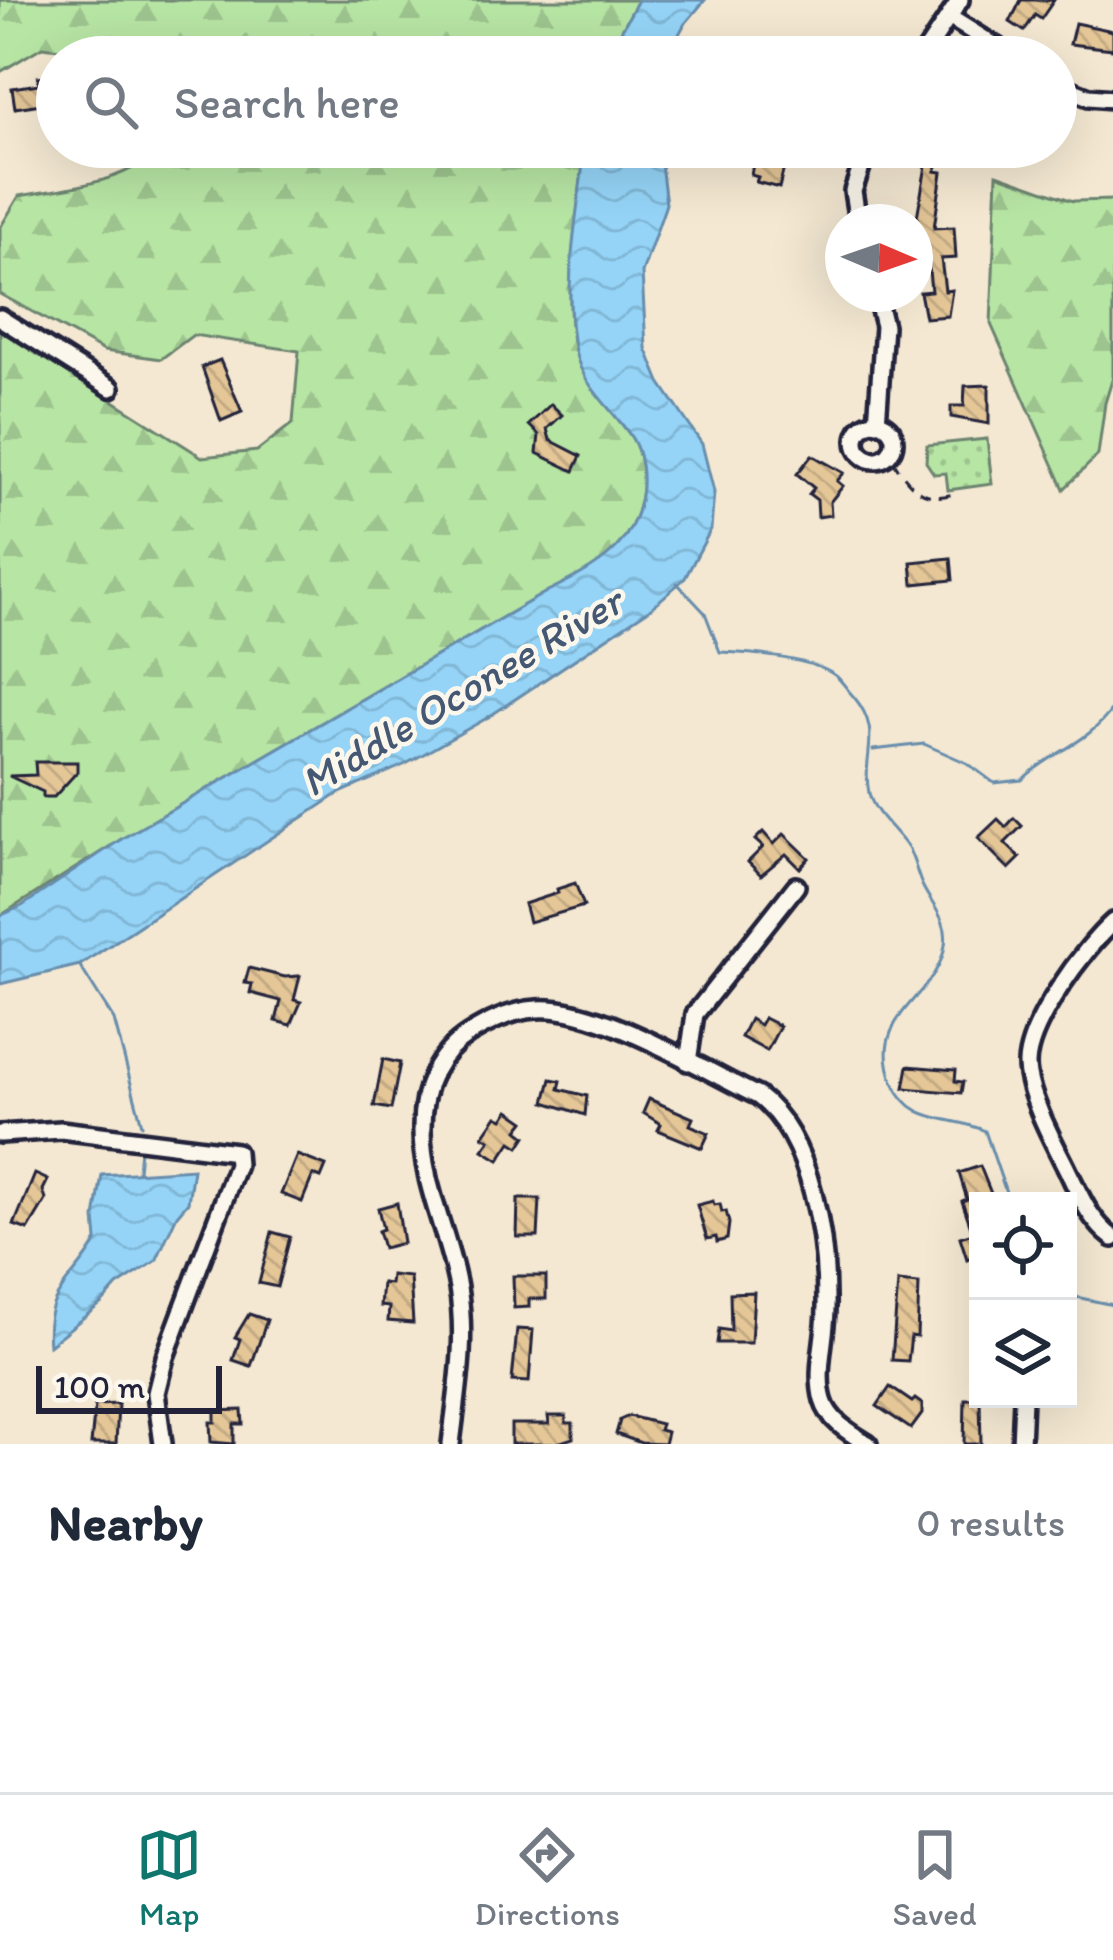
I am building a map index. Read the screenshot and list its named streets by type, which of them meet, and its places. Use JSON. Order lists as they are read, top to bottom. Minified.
{"water":["Middle Oconee River"],"scale_bar":"100 m","north":"right","page":{"search":"Search here","scale":"100 m","heading":["Nearby","0 results"],"nav":["Map","Directions","Saved"]}}
